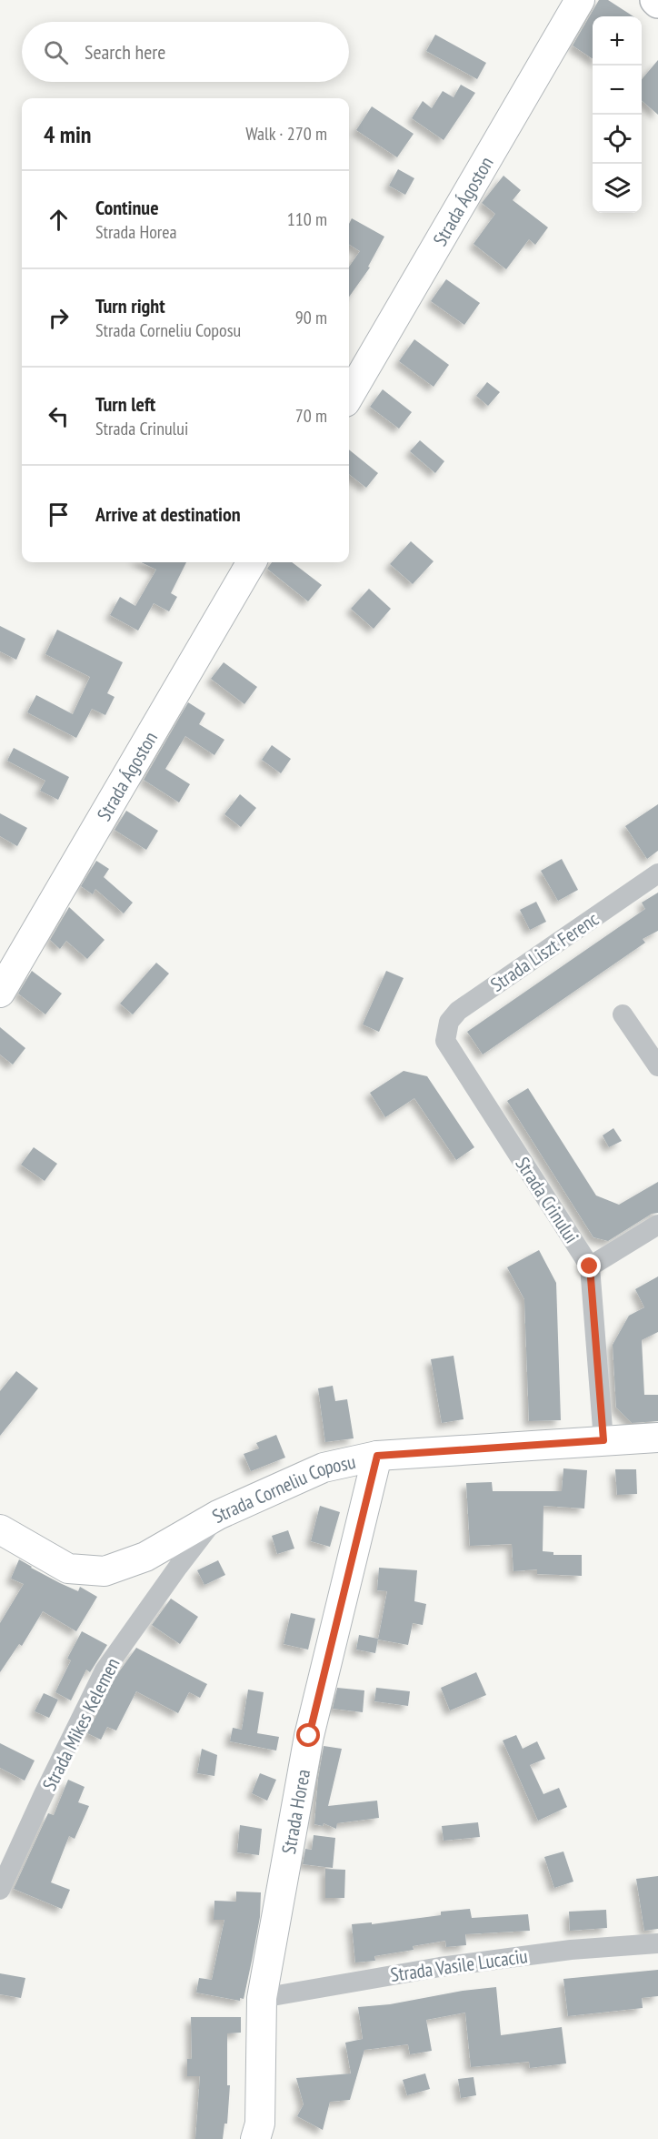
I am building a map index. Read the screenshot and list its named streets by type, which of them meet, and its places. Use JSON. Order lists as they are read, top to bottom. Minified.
{"streets":{"street":["Strada Ágoston","Strada Liszt Ferenc","Strada Crinului","Strada Corneliu Coposu","Strada Mikes Kelemen","Strada Horea","Strada Vasile Lucaciu"]},"crossings":[["Strada Liszt Ferenc","Strada Crinului"],["Strada Crinului","Strada Corneliu Coposu"],["Strada Corneliu Coposu","Strada Mikes Kelemen"],["Strada Corneliu Coposu","Strada Horea"],["Strada Horea","Strada Vasile Lucaciu"]],"page":{"map_buttons":["+","−"],"search":"Search here","heading":["4 min","Walk · 270 m"],"list":[["Continue","Strada Horea","110 m"],["Turn right","Strada Corneliu Coposu","90 m"],["Turn left","Strada Crinului","70 m"],"Arrive at destination"]}}
